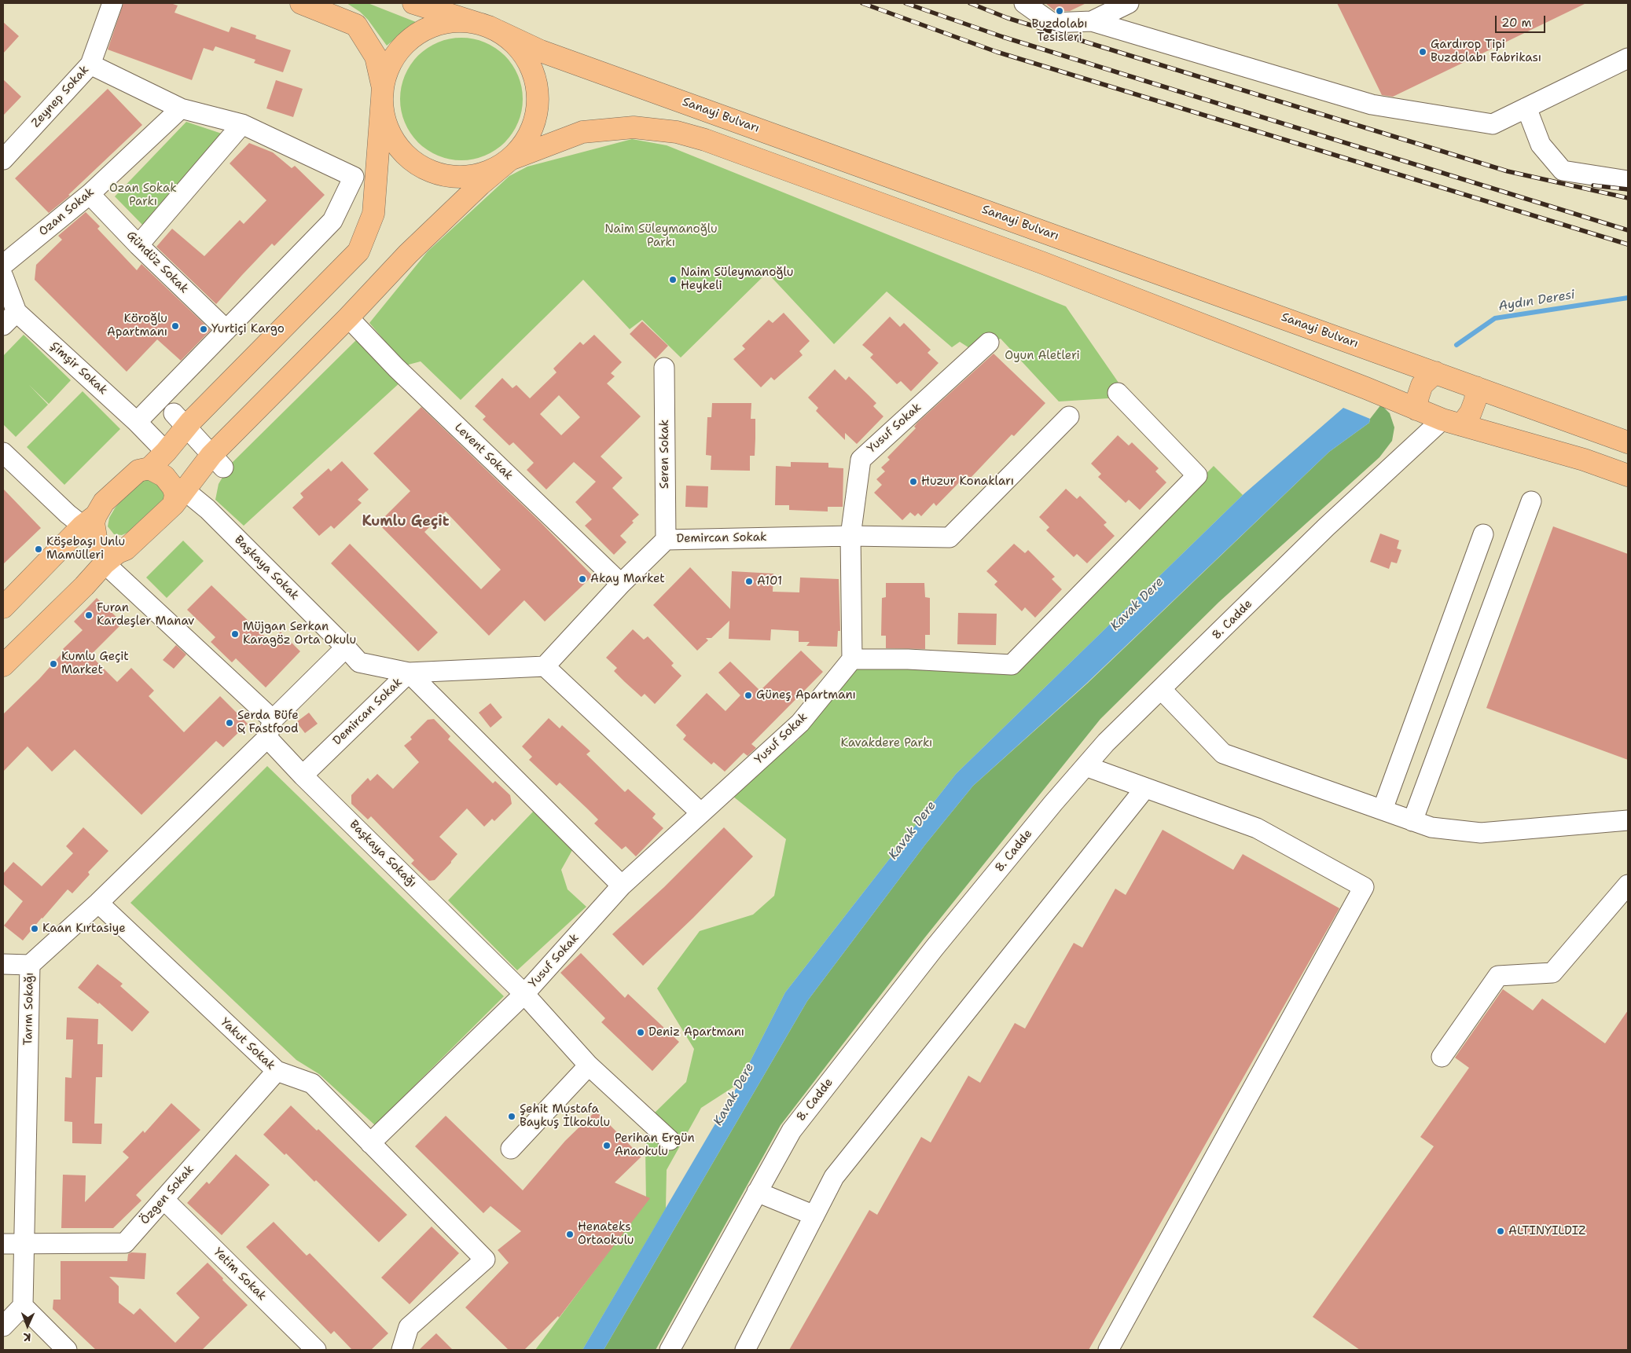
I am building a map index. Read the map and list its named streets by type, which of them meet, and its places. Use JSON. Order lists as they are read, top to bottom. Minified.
{"streets":{"main road":["Sanayi Bulvarı"],"street":["Zeynep Sokak","Ozan Sokak","Gündüz Sokak","Şimşir Sokak","Yusuf Sokak","Levent Sokak","Seren Sokak","Demircan Sokak","Başkaya Sokak","8. Cadde","Başkaya Sokağı","Tarım Sokağı","Yakut Sokak","Özgen Sokak","Yetim Sokak"]},"crossings":[["Sanayi Bulvarı","8. Cadde"],["Ozan Sokak","Gündüz Sokak"],["Yusuf Sokak","Demircan Sokak"],["Yusuf Sokak","Başkaya Sokağı"],["Levent Sokak","Demircan Sokak"],["Seren Sokak","Demircan Sokak"],["Demircan Sokak","Başkaya Sokak"],["Demircan Sokak","Başkaya Sokağı"],["Başkaya Sokak","Tarım Sokağı"],["Başkaya Sokağı","Tarım Sokağı"],["Tarım Sokağı","Yakut Sokak"],["Tarım Sokağı","Özgen Sokak"],["Yakut Sokak","Özgen Sokak"],["Özgen Sokak","Yetim Sokak"]],"districts":["Kumlu Geçit"],"water":["Aydın Deresi","Kavak Dere"],"parks":["Ozan Sokak Parkı","Naim Süleymanoğlu Parkı","Oyun Aletleri","Kavakdere Parkı"],"places":["Buzdolabı Tesisleri","Gardırop Tipi Buzdolabı Fabrikası","Naim Süleymanoğlu Heykeli","Köroğlu Apartmanı","Yurtiçi Kargo","Huzur Konakları","Köşebaşı Unlu Mamülleri","Akay Market","A101","Furan Kardeşler Manav","Müjgan Serkan Karagöz Orta Okulu","Kumlu Geçit Market","Güneş Apartmanı","Serda Büfe & Fastfood","Kaan Kırtasiye","Deniz Apartmanı","Şehit Mustafa Baykuş İlkokulu","Perihan Ergün Anaokulu","ALTINYILDIZ","Henateks Ortaokulu"],"scale_bar":"20 m","north":"bottom"}
